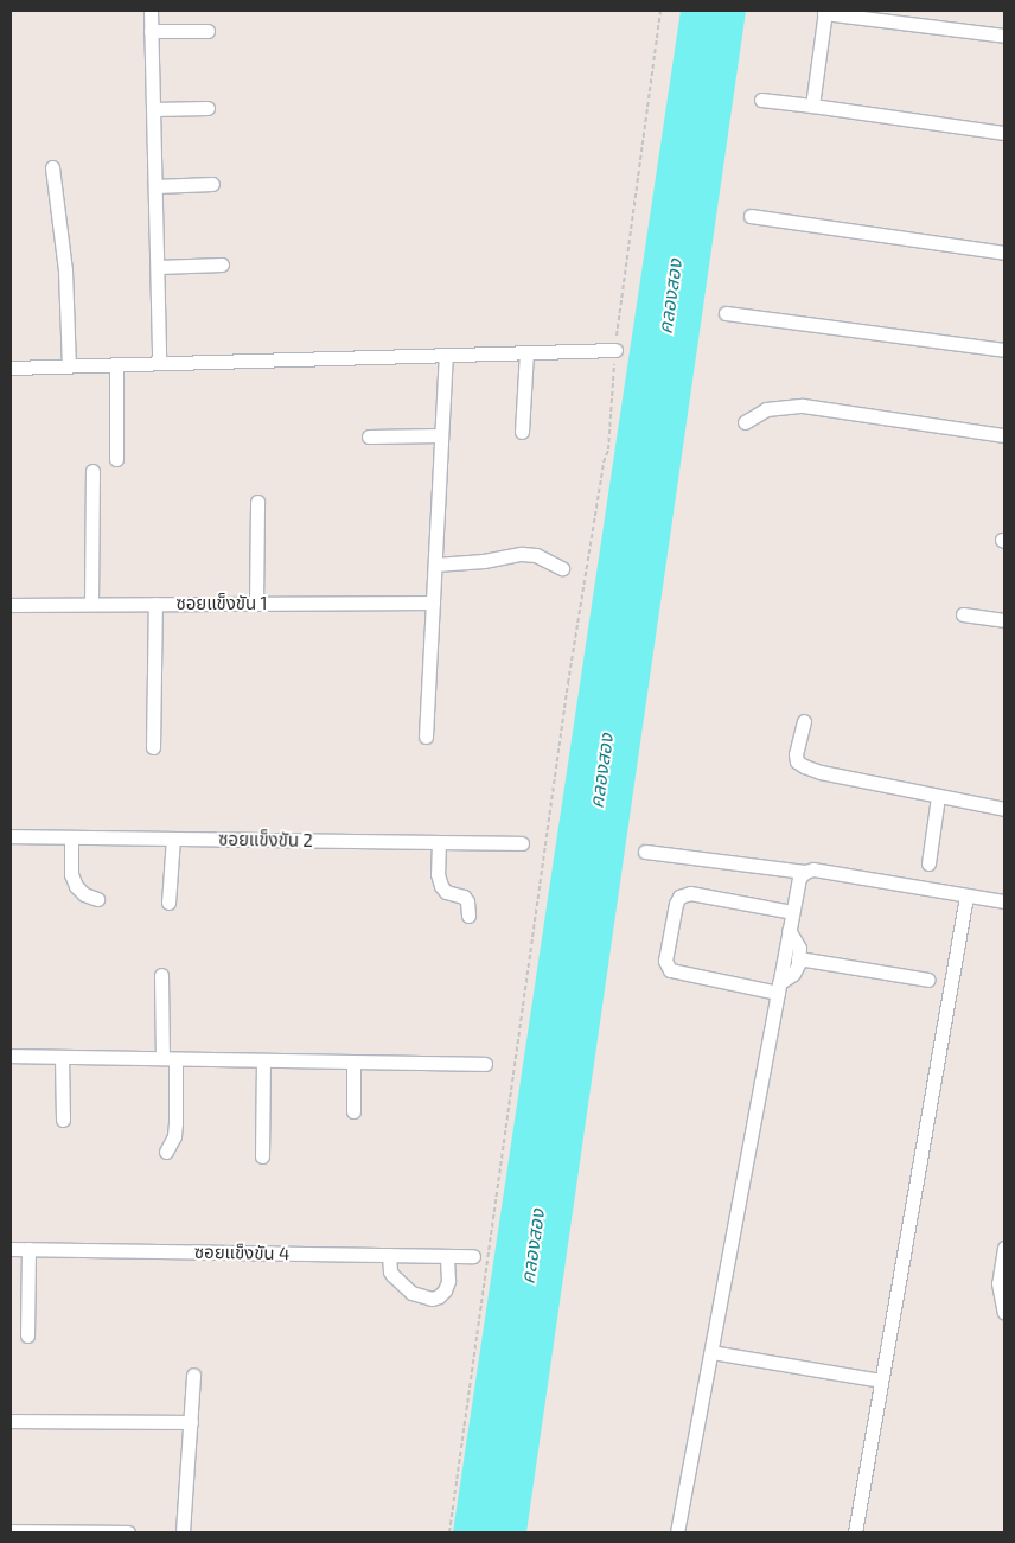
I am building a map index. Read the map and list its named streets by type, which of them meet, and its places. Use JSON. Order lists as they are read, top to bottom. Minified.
{"streets":{"street":["ซอยแข็งขัน 1","ซอยแข็งขัน 2","ซอยแข็งขัน 4"]},"water":["คลองสอง"]}
